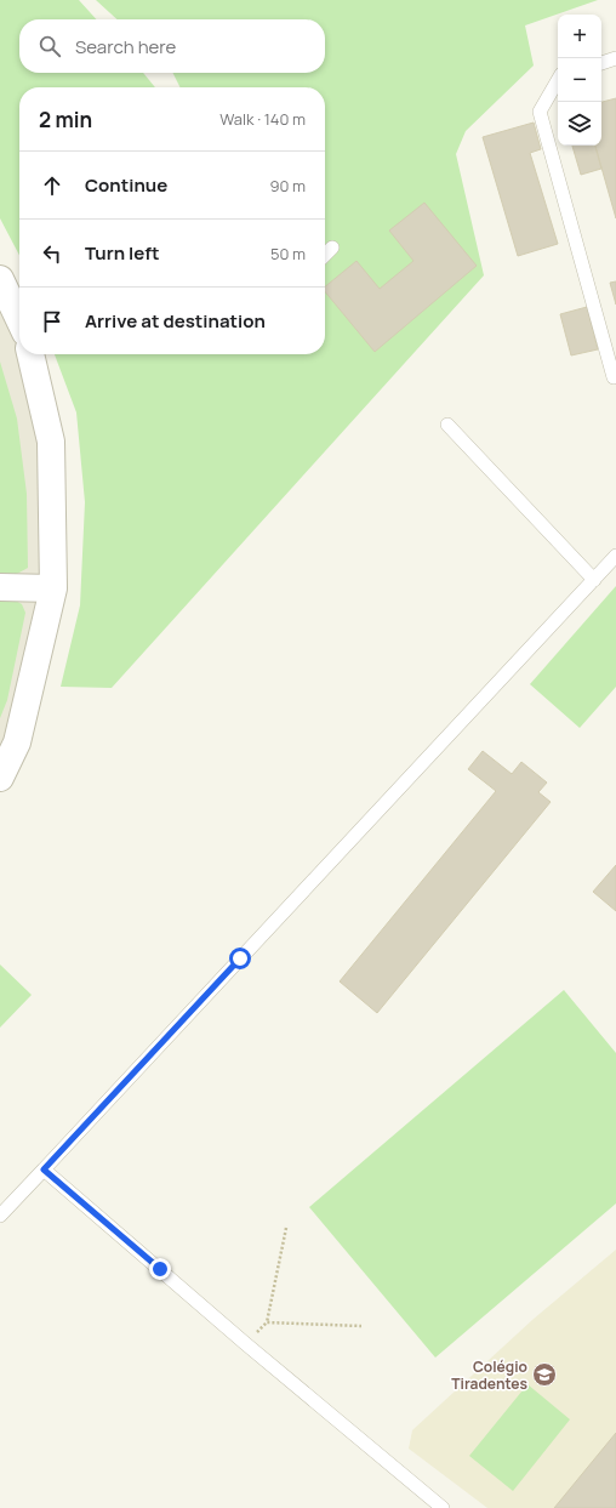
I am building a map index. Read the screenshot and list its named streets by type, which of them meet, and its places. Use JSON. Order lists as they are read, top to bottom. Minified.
{"places":{"school or university":["Colégio Tiradentes"]},"page":{"map_buttons":["+","−"],"search":"Search here","heading":["2 min","Walk · 140 m"],"list":[["Continue","90 m"],["Turn left","50 m"],"Arrive at destination"]}}
